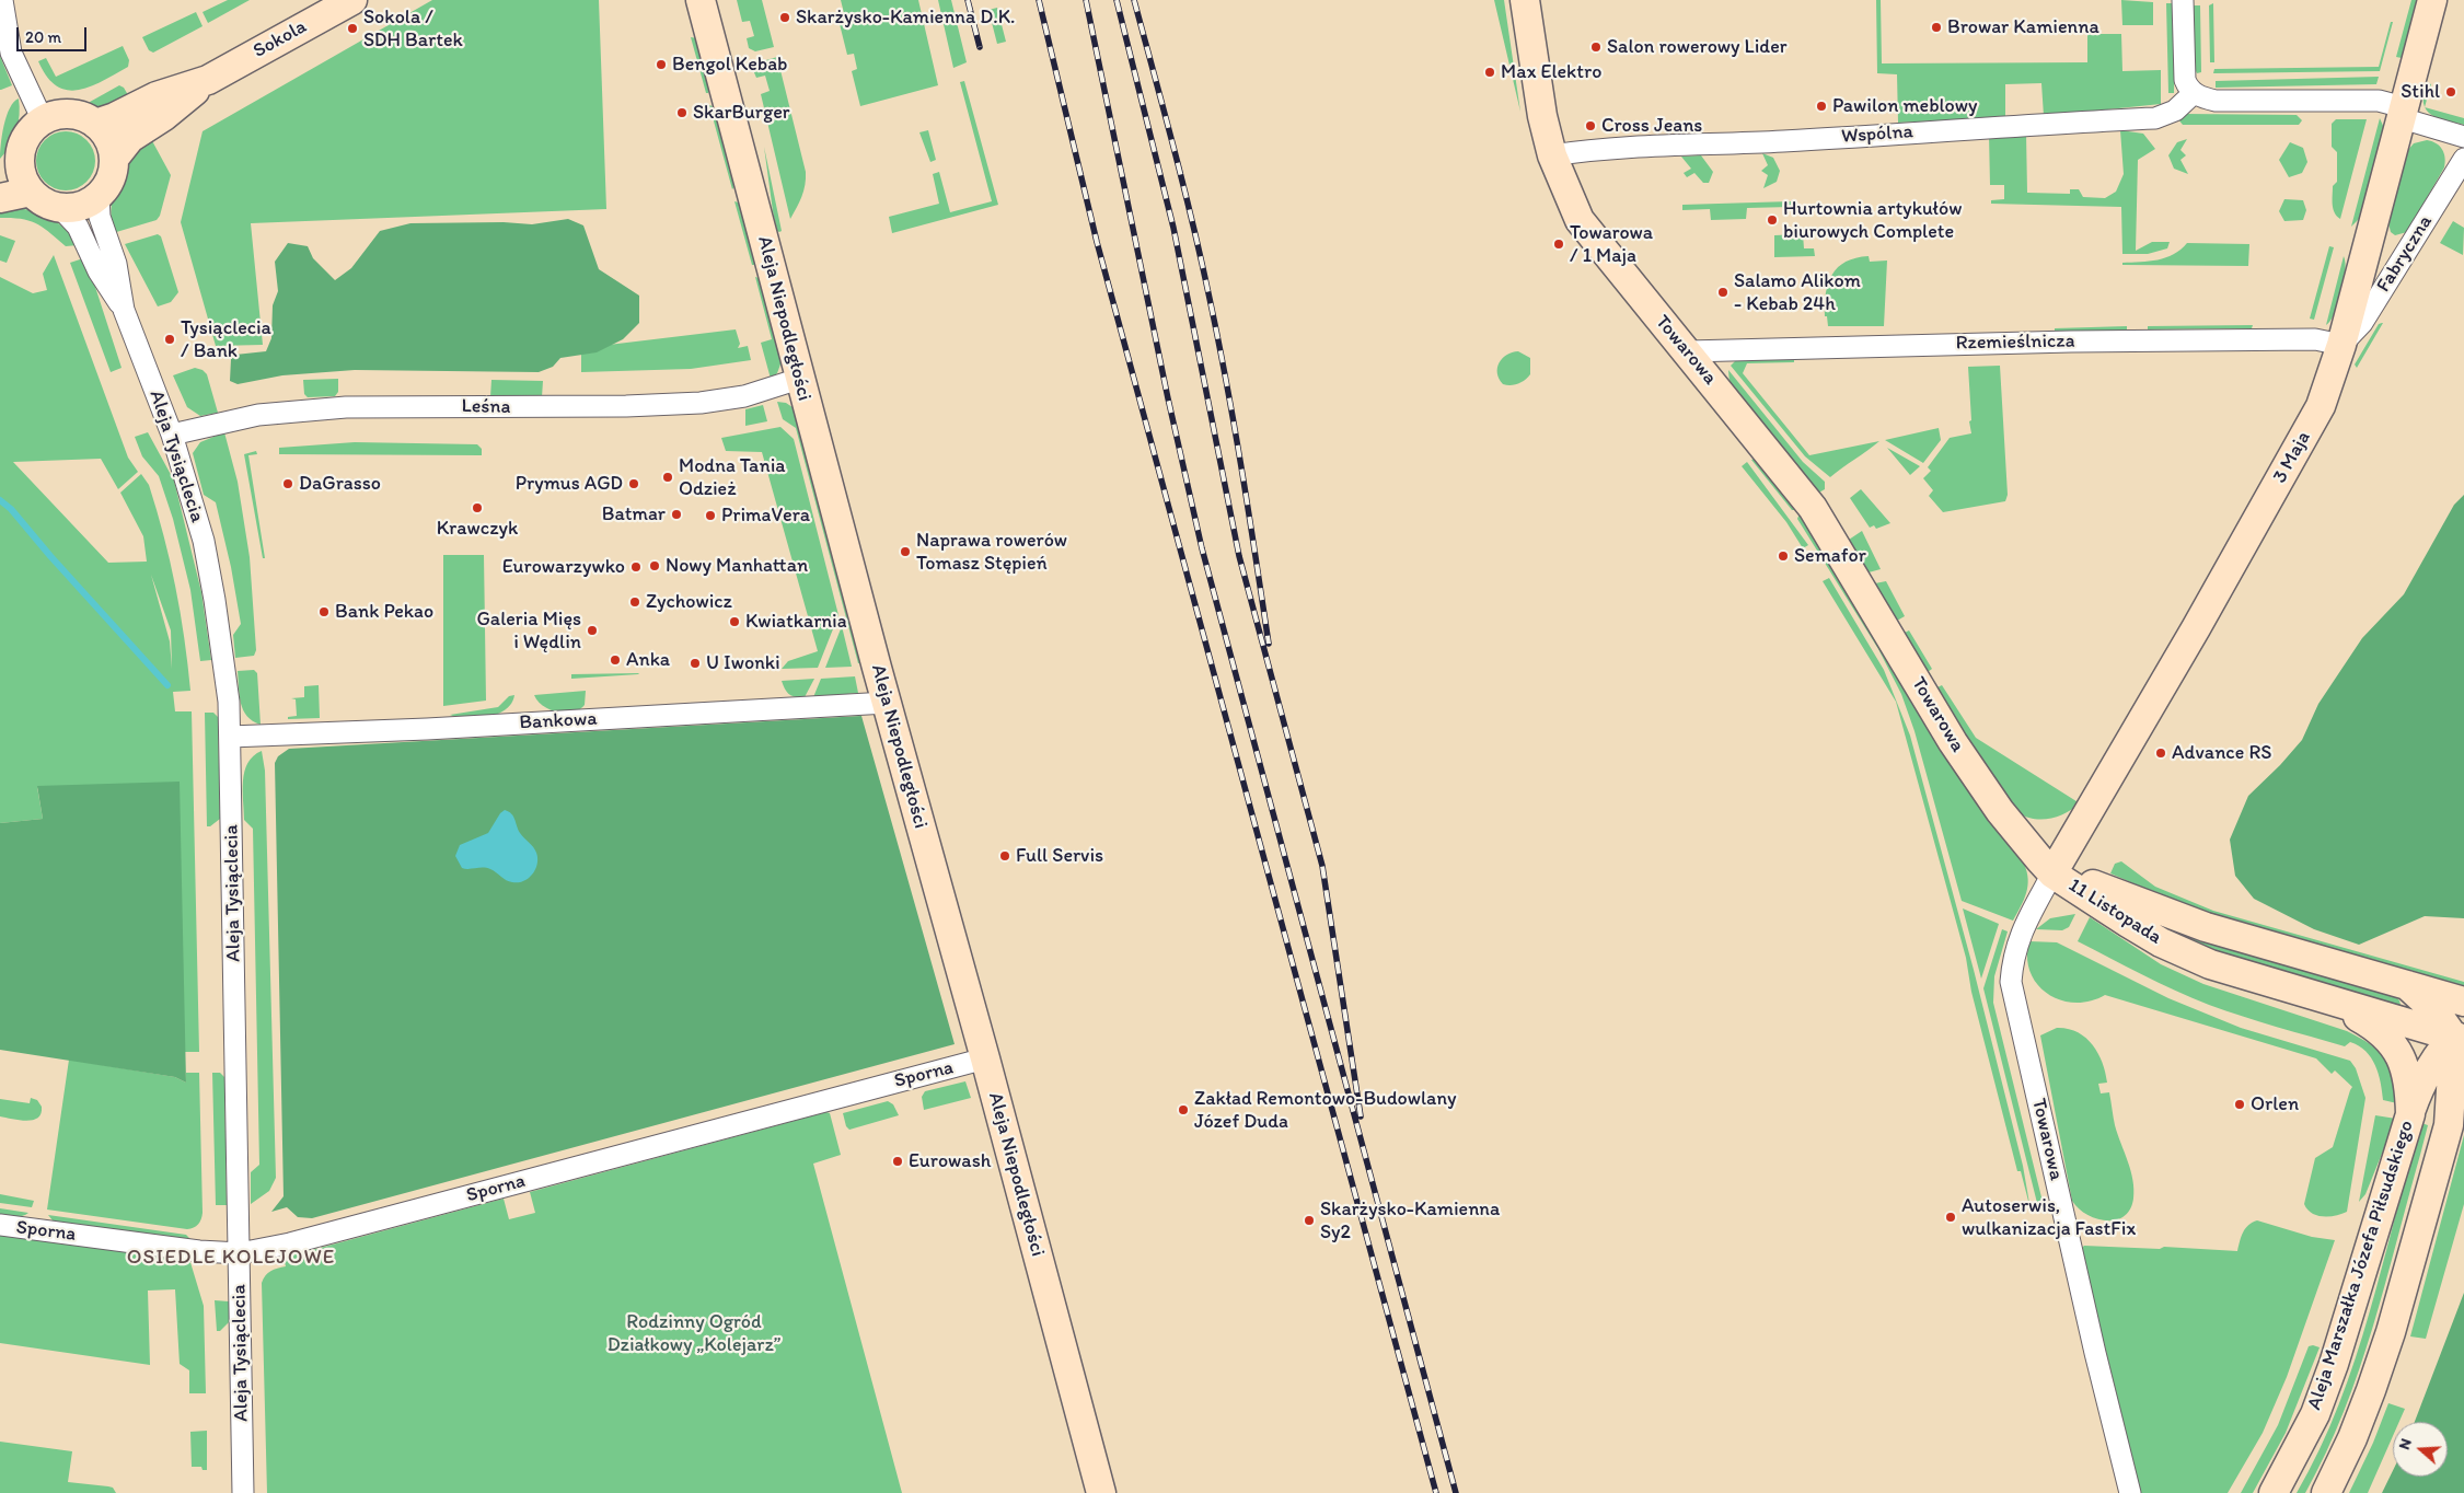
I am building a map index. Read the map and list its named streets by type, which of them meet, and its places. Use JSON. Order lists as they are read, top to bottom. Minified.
{"streets":{"street":["Sokola","Wspólna","Fabryczna","Aleja Niepodległości","Rzemieślnicza","Towarowa","Leśna","Aleja Tysiąclecia","3 Maja","Bankowa","11 Listopada","Sporna","Aleja Marszałka Józefa Piłsudskiego"]},"crossings":[["Sokola","Aleja Tysiąclecia"],["Wspólna","Towarowa"],["Fabryczna","Rzemieślnicza"],["Fabryczna","3 Maja"],["Aleja Niepodległości","Leśna"],["Aleja Niepodległości","Bankowa"],["Aleja Niepodległości","Sporna"],["Rzemieślnicza","Towarowa"],["Rzemieślnicza","3 Maja"],["Towarowa","3 Maja"],["Towarowa","11 Listopada"],["Leśna","Aleja Tysiąclecia"],["Aleja Tysiąclecia","Bankowa"],["Aleja Tysiąclecia","Sporna"],["3 Maja","11 Listopada"],["11 Listopada","Aleja Marszałka Józefa Piłsudskiego"]],"districts":["OSIEDLE KOLEJOWE"],"parks":["Rodzinny Ogród Działkowy „Kolejarz”"],"places":["Skarżysko-Kamienna D.K.","Browar Kamienna","Sokola / SDH Bartek","Salon rowerowy Lider","Bengol Kebab","Max Elektro","Stihl","Pawilon meblowy","SkarBurger","Cross Jeans","Hurtownia artykułów biurowych Complete","Towarowa / 1 Maja","Salamo Alikom - Kebab 24h","Tysiąclecia / Bank","Modna Tania Odzież","DaGrasso","Prymus AGD","Krawczyk","Batmar","PrimaVera","Naprawa rowerów Tomasz Stępień","Semafor","Nowy Manhattan","Eurowarzywko","Zychowicz","Bank Pekao","Kwiatkarnia","Galeria Mięs i Wędlin","Anka","U Iwonki","Advance RS","Full Servis","Orlen","Zakład Remontowo-Budowlany Józef Duda","Eurowash","Autoserwis, wulkanizacja FastFix","Skarżysko-Kamienna Sy2"],"scale_bar":"20 m","north":"left"}
